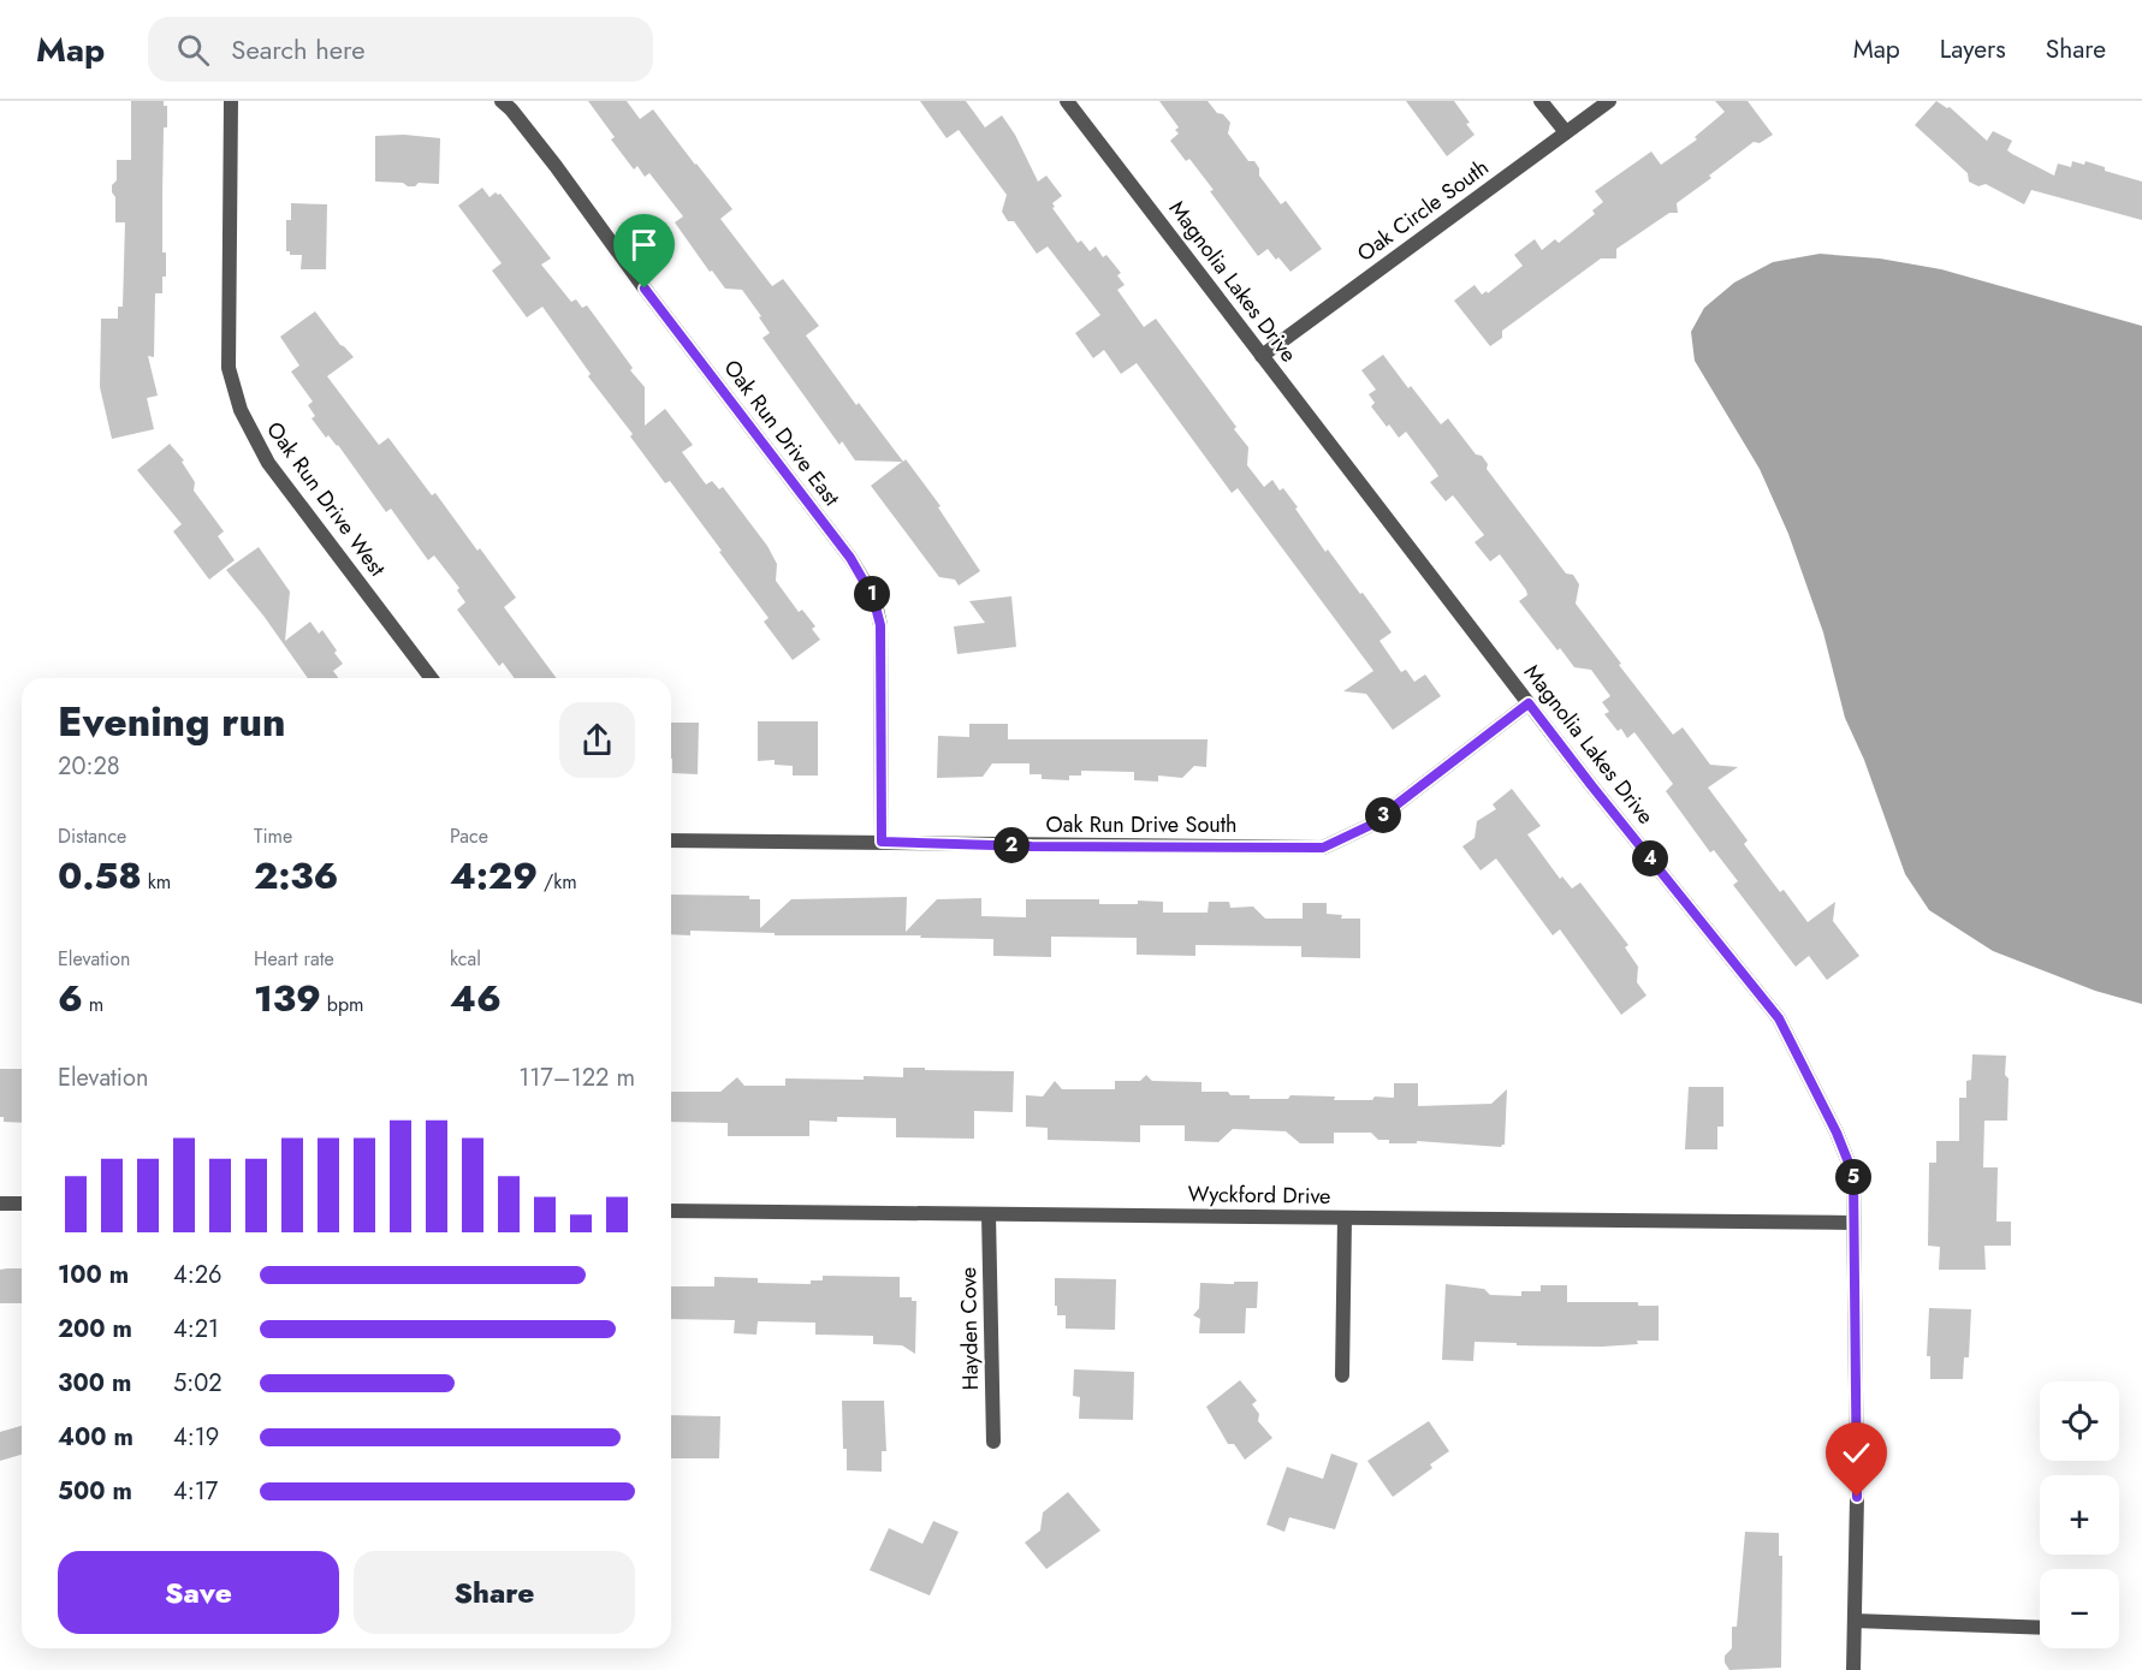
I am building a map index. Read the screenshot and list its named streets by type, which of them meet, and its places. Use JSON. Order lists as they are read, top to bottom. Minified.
{"streets":{"street":["Oak Circle South","Magnolia Lakes Drive","Oak Run Drive East","Oak Run Drive West","Oak Run Drive South","Wyckford Drive","Hayden Cove"]},"crossings":[["Oak Circle South","Magnolia Lakes Drive"],["Magnolia Lakes Drive","Oak Run Drive South"],["Magnolia Lakes Drive","Wyckford Drive"],["Oak Run Drive East","Oak Run Drive South"],["Wyckford Drive","Hayden Cove"]],"page":{"header":"Map","search":"Search here","nav":["Map","Layers","Share"],"pins":["1","3","2","4","5"],"heading":["Evening run","20:28"],"stats":[["Distance","0.58 km"],["Time","2:36"],["Pace","4:29 /km"],["Elevation","6 m"],["Heart rate","139 bpm"],["kcal","46"]],"chart":["Elevation","117–122 m"],"list":[{"name":"100 m","note":"4:26"},{"name":"200 m","note":"4:21"},{"name":"300 m","note":"5:02"},{"name":"400 m","note":"4:19"},{"name":"500 m","note":"4:17"}],"map_buttons":["+","−"],"buttons":["Save","Share"]}}
